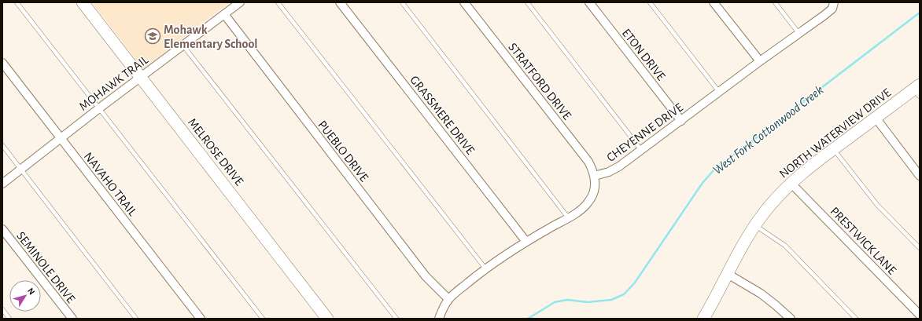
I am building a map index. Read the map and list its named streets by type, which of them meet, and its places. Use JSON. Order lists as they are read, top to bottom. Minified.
{"streets":{"street":["ETON DRIVE","STRATFORD DRIVE","MOHAWK TRAIL","GRASSMERE DRIVE","CHEYENNE DRIVE","NORTH WATERVIEW DRIVE","PUEBLO DRIVE","MELROSE DRIVE","NAVAHO TRAIL","PRESTWICK LANE","SEMINOLE DRIVE"]},"crossings":[["ETON DRIVE","CHEYENNE DRIVE"],["STRATFORD DRIVE","CHEYENNE DRIVE"],["MOHAWK TRAIL","PUEBLO DRIVE"],["MOHAWK TRAIL","MELROSE DRIVE"],["MOHAWK TRAIL","NAVAHO TRAIL"],["NORTH WATERVIEW DRIVE","PRESTWICK LANE"]],"water":["West Fork Cottonwood Creek"],"places":{"school or university":["Mohawk Elementary School"]},"north":"top right"}
